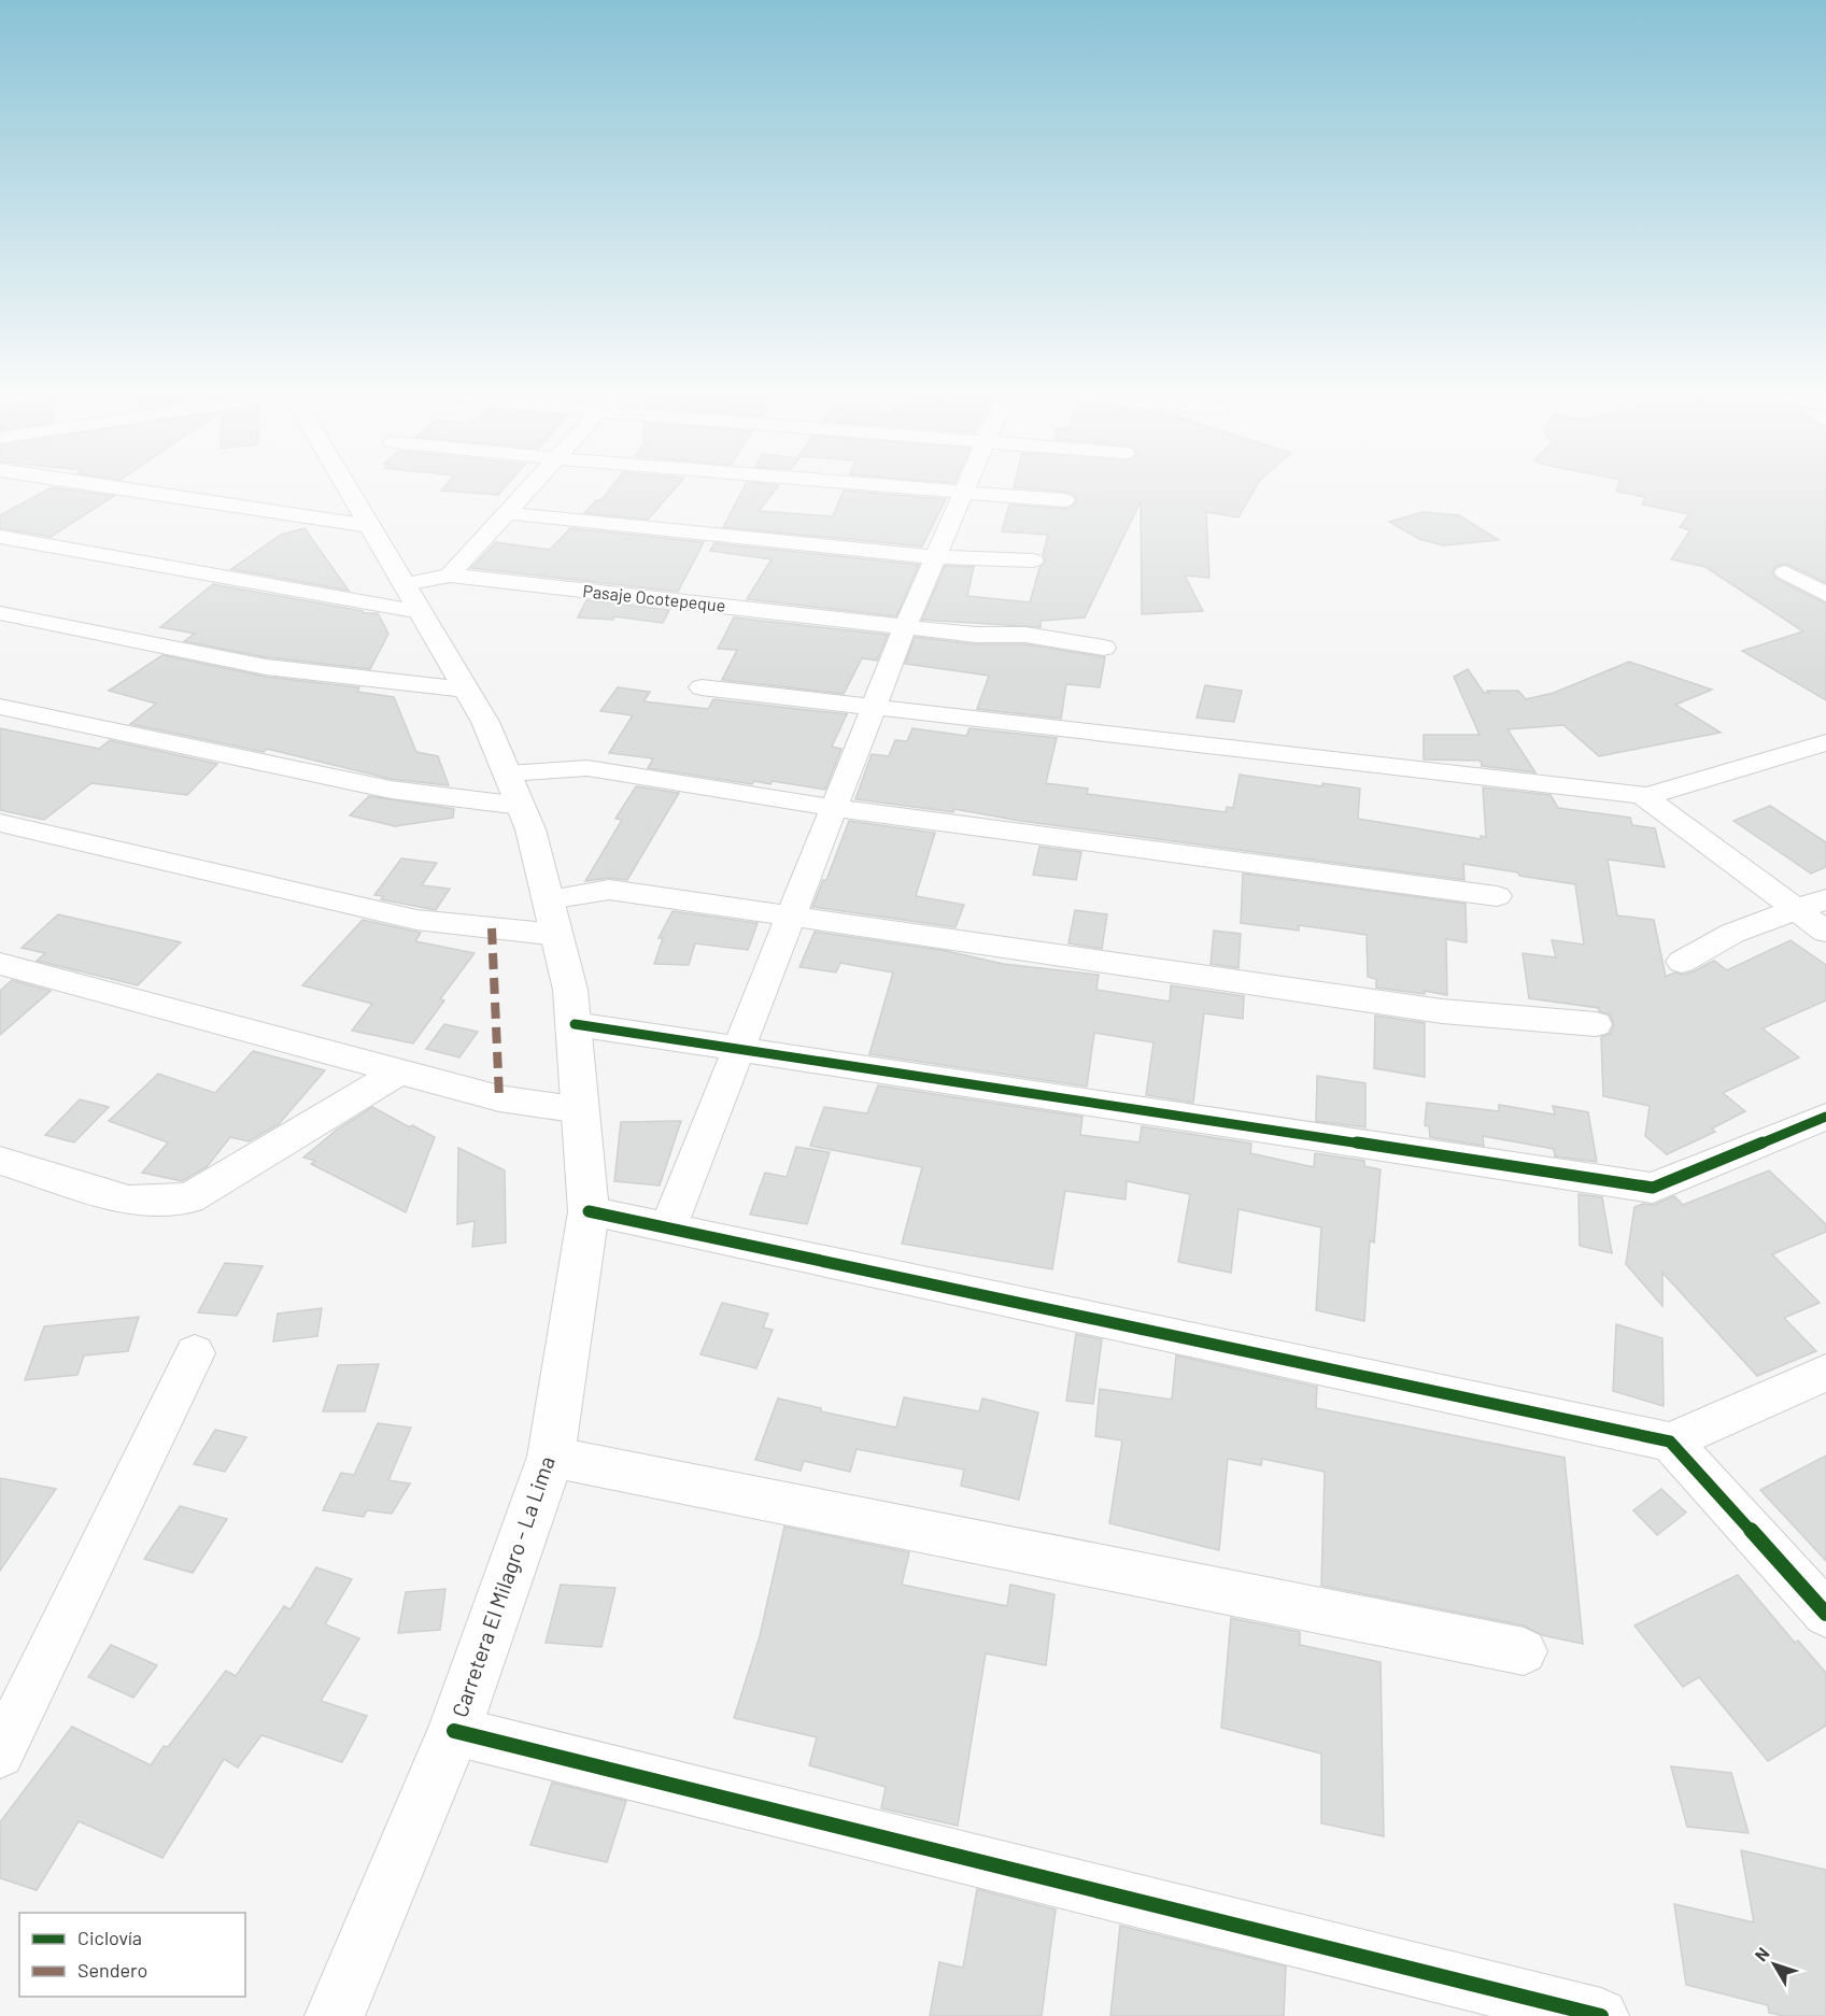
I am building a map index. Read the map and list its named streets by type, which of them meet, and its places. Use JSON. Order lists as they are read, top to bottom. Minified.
{"streets":{"main road":["Carretera El Milagro - La Lima"],"street":["Pasaje Ocotepeque"]},"crossings":[["Pasaje Ocotepeque","Carretera El Milagro - La Lima"]],"legend":["Ciclovía","Sendero"],"north":"top left"}
